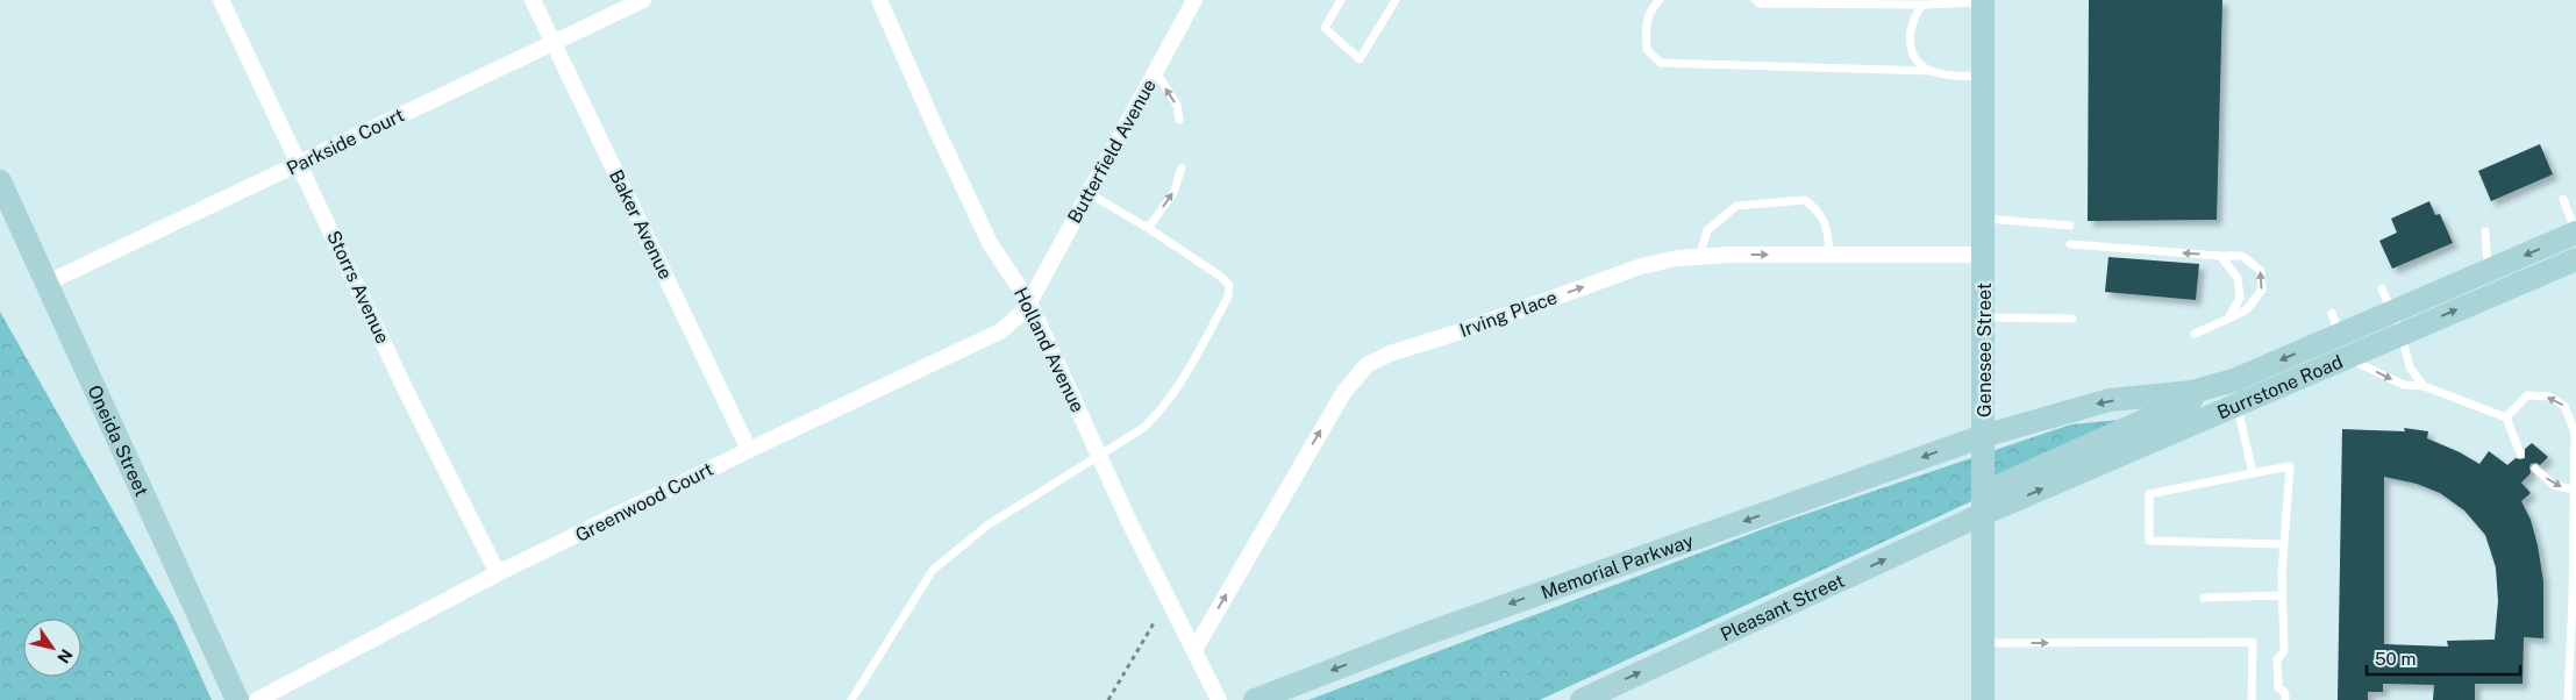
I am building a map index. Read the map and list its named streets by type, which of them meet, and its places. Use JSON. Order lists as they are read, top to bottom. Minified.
{"streets":{"street":["Parkside Court","Butterfield Avenue","Baker Avenue","Storrs Avenue","Irving Place","Holland Avenue","Genesee Street","Burrstone Road","Oneida Street","Greenwood Court","Memorial Parkway","Pleasant Street"]},"crossings":[["Parkside Court","Baker Avenue"],["Parkside Court","Storrs Avenue"],["Parkside Court","Oneida Street"],["Butterfield Avenue","Holland Avenue"],["Butterfield Avenue","Greenwood Court"],["Baker Avenue","Greenwood Court"],["Storrs Avenue","Greenwood Court"],["Irving Place","Holland Avenue"],["Irving Place","Genesee Street"],["Holland Avenue","Greenwood Court"],["Genesee Street","Burrstone Road"],["Genesee Street","Memorial Parkway"],["Genesee Street","Pleasant Street"],["Burrstone Road","Memorial Parkway"],["Burrstone Road","Pleasant Street"]],"one_way":["Irving Place","Memorial Parkway","Pleasant Street"],"scale_bar":"50 m","north":"bottom right"}
